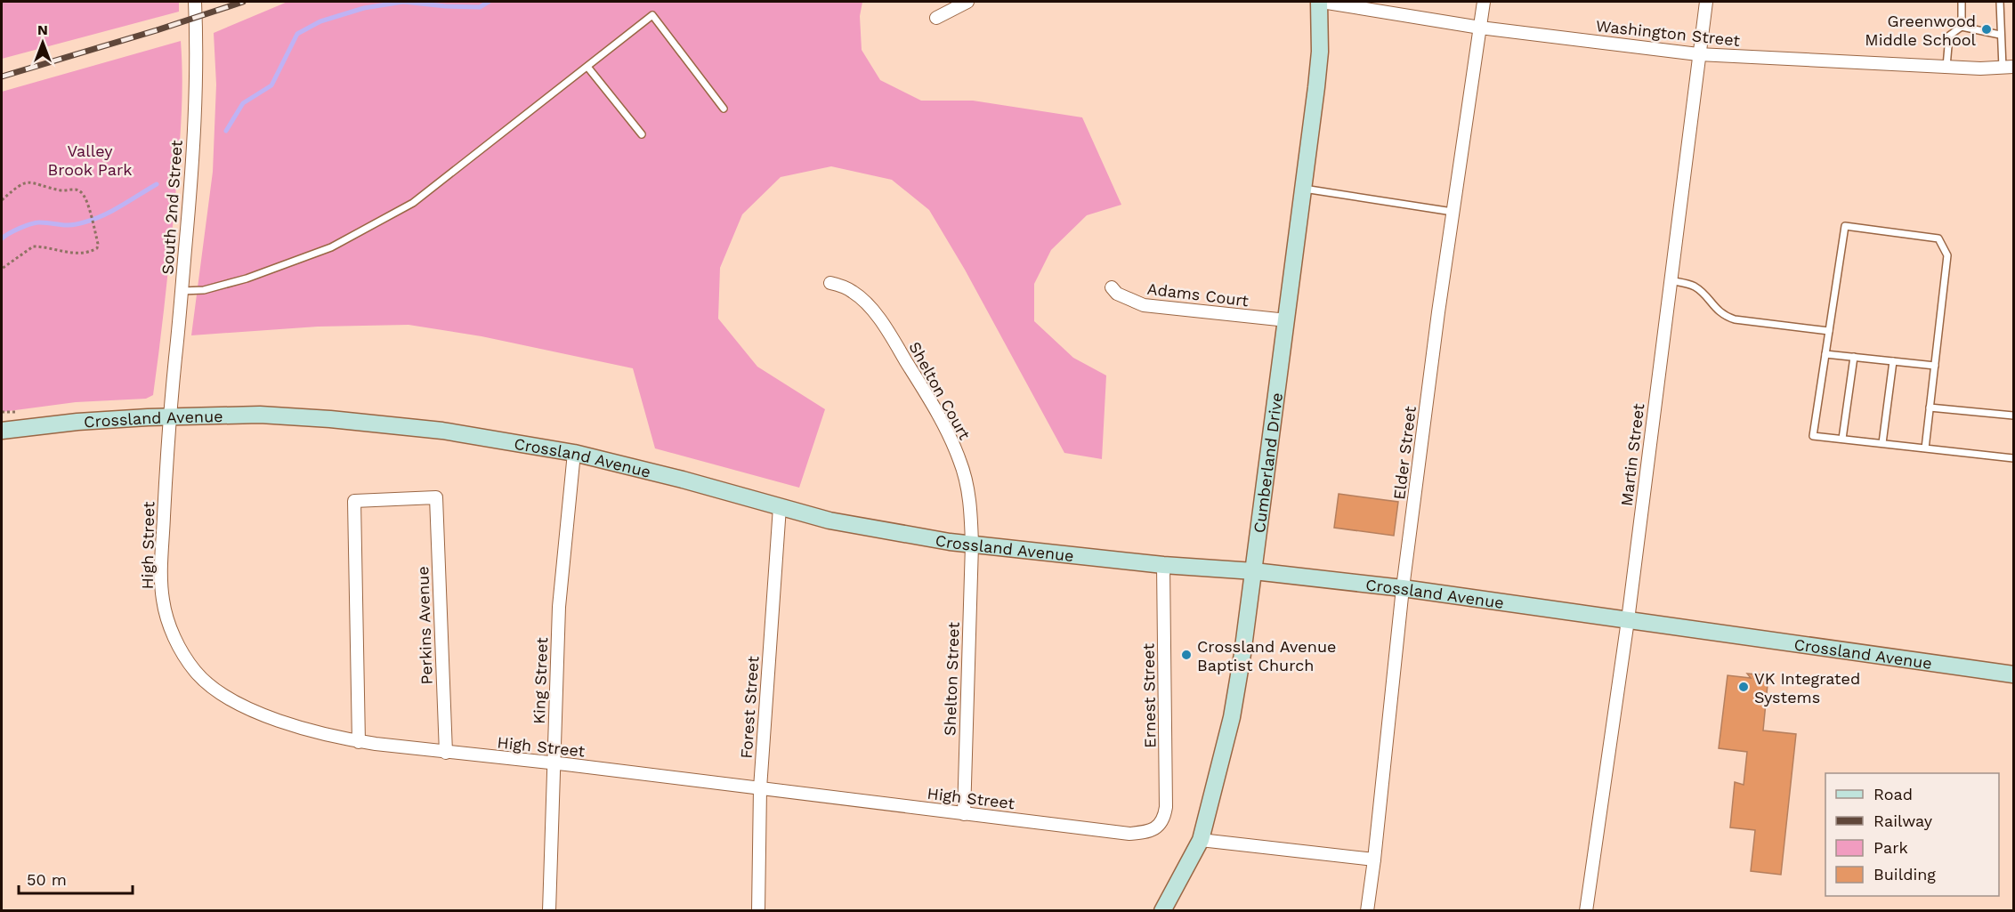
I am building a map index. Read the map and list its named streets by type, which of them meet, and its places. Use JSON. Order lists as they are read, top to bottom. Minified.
{"streets":{"main road":["Crossland Avenue","Cumberland Drive"],"street":["Washington Street","South 2nd Street","Adams Court","Shelton Court","Elder Street","Martin Street","High Street","Perkins Avenue","Shelton Street","King Street","Ernest Street","Forest Street"]},"crossings":[["Washington Street","Elder Street"],["Washington Street","Martin Street"],["Washington Street","Cumberland Drive"],["South 2nd Street","Crossland Avenue"],["South 2nd Street","High Street"],["Adams Court","Cumberland Drive"],["Shelton Court","Crossland Avenue"],["Shelton Court","Shelton Street"],["Crossland Avenue","Elder Street"],["Crossland Avenue","Martin Street"],["Crossland Avenue","Cumberland Drive"],["Crossland Avenue","High Street"],["Crossland Avenue","Shelton Street"],["Crossland Avenue","King Street"],["Crossland Avenue","Ernest Street"],["Crossland Avenue","Forest Street"],["High Street","Perkins Avenue"],["High Street","Shelton Street"],["High Street","King Street"],["High Street","Ernest Street"],["High Street","Forest Street"]],"parks":["Valley Brook Park"],"places":["Greenwood Middle School","Crossland Avenue Baptist Church","VK Integrated Systems"],"legend":["Road","Railway","Park","Building"],"scale_bar":"50 m","north":"top"}
